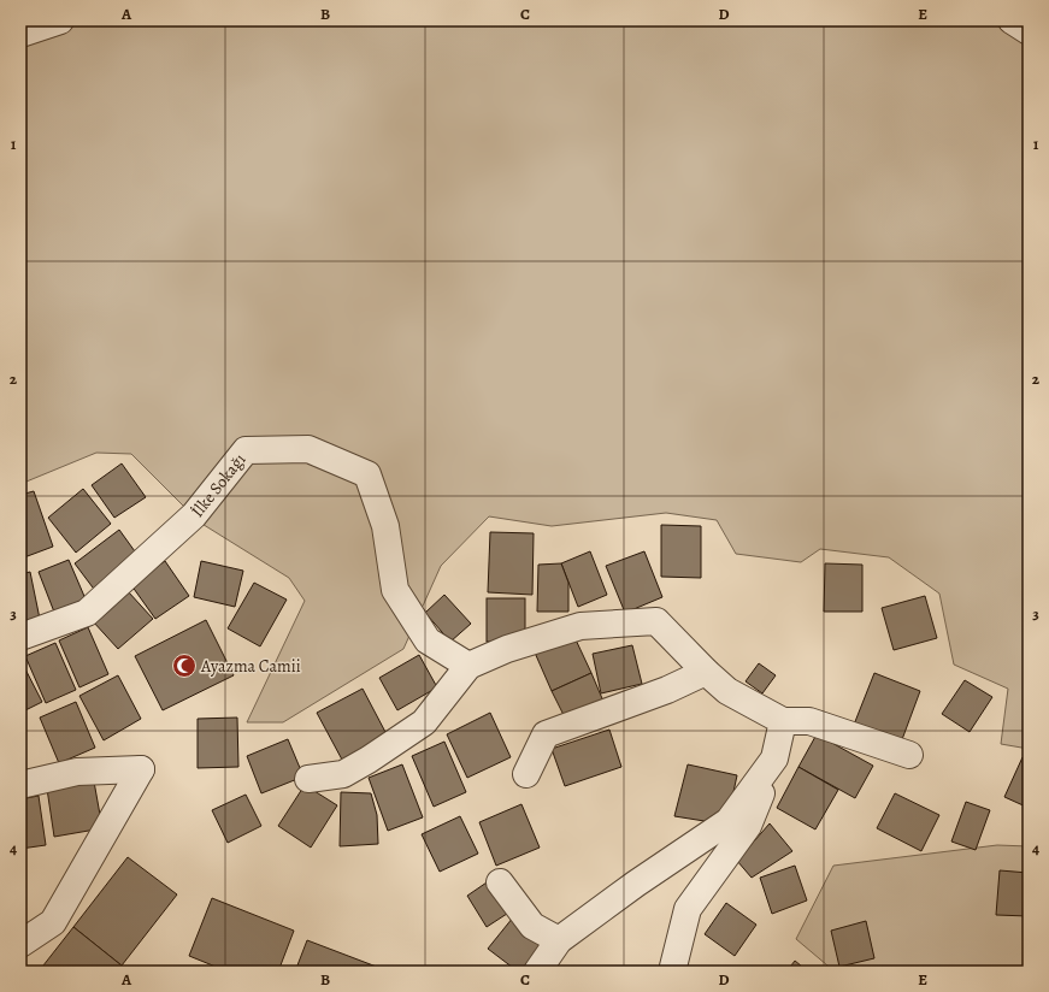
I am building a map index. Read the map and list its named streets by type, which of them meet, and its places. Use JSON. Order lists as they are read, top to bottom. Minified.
{"streets":{"street":["İlke Sokağı"]},"places":{"mosque":["Ayazma Camii"]},"grid":{"columns":["A","B","C","D","E"],"rows":["1","2","3","4"]}}
